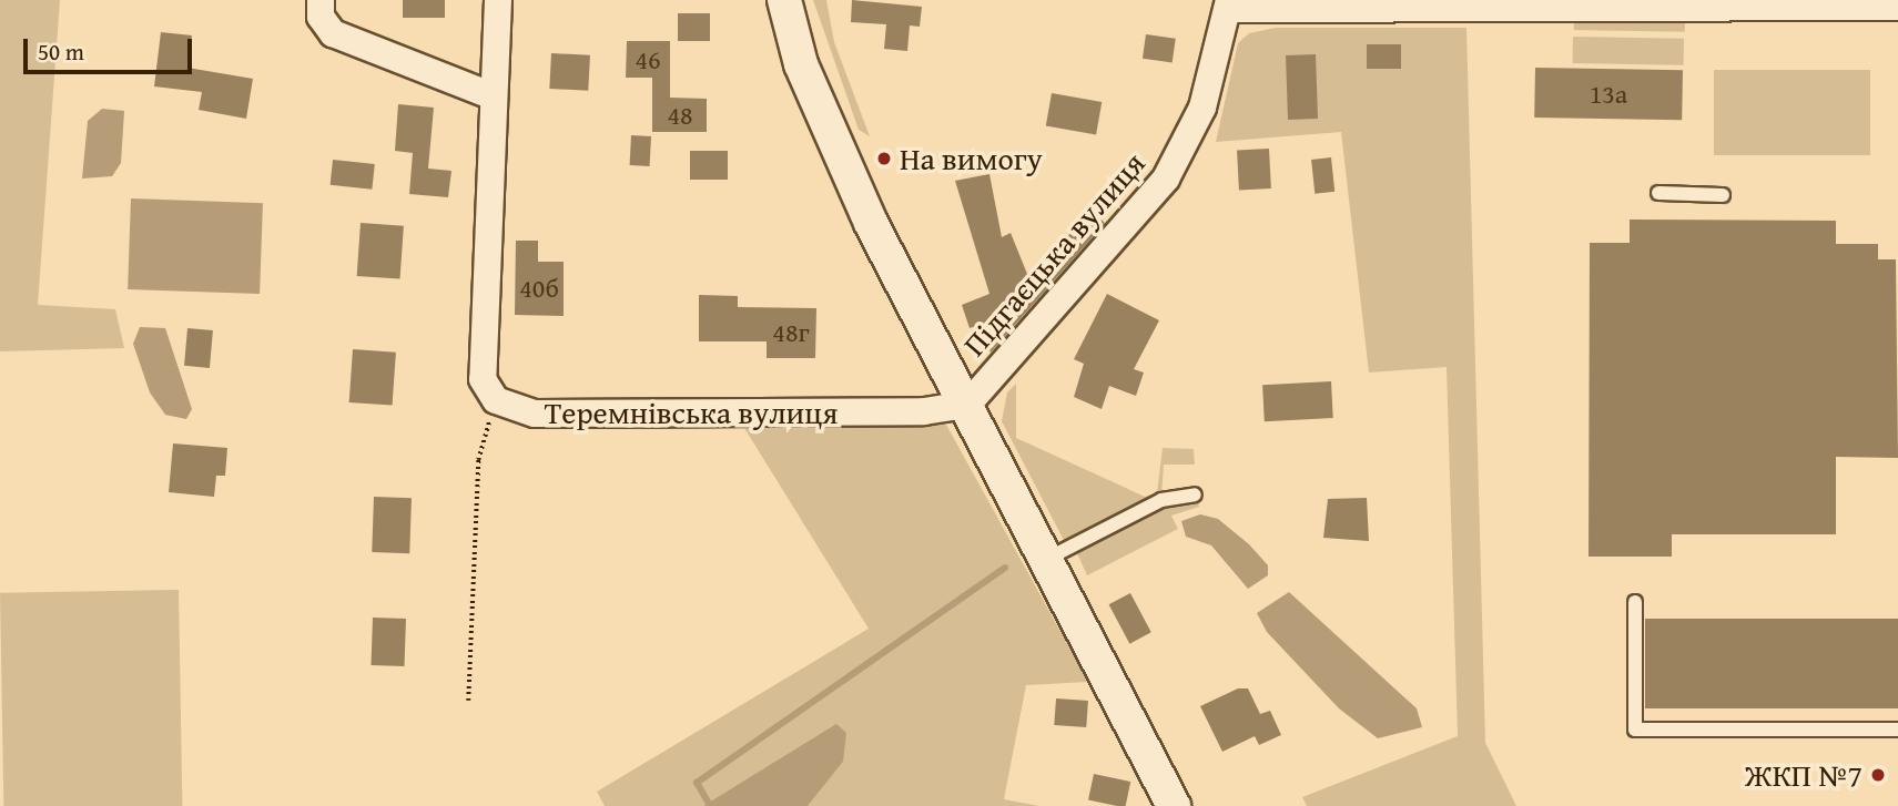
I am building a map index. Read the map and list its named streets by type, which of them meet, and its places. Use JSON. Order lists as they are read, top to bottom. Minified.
{"streets":{"street":["Підгаєцька вулиця","Теремнівська вулиця"]},"crossings":[["Підгаєцька вулиця","Теремнівська вулиця"]],"places":["На вимогу","ЖКП №7"],"house_numbers":["46","13а","48","40б","48г"],"scale_bar":"50 m"}
